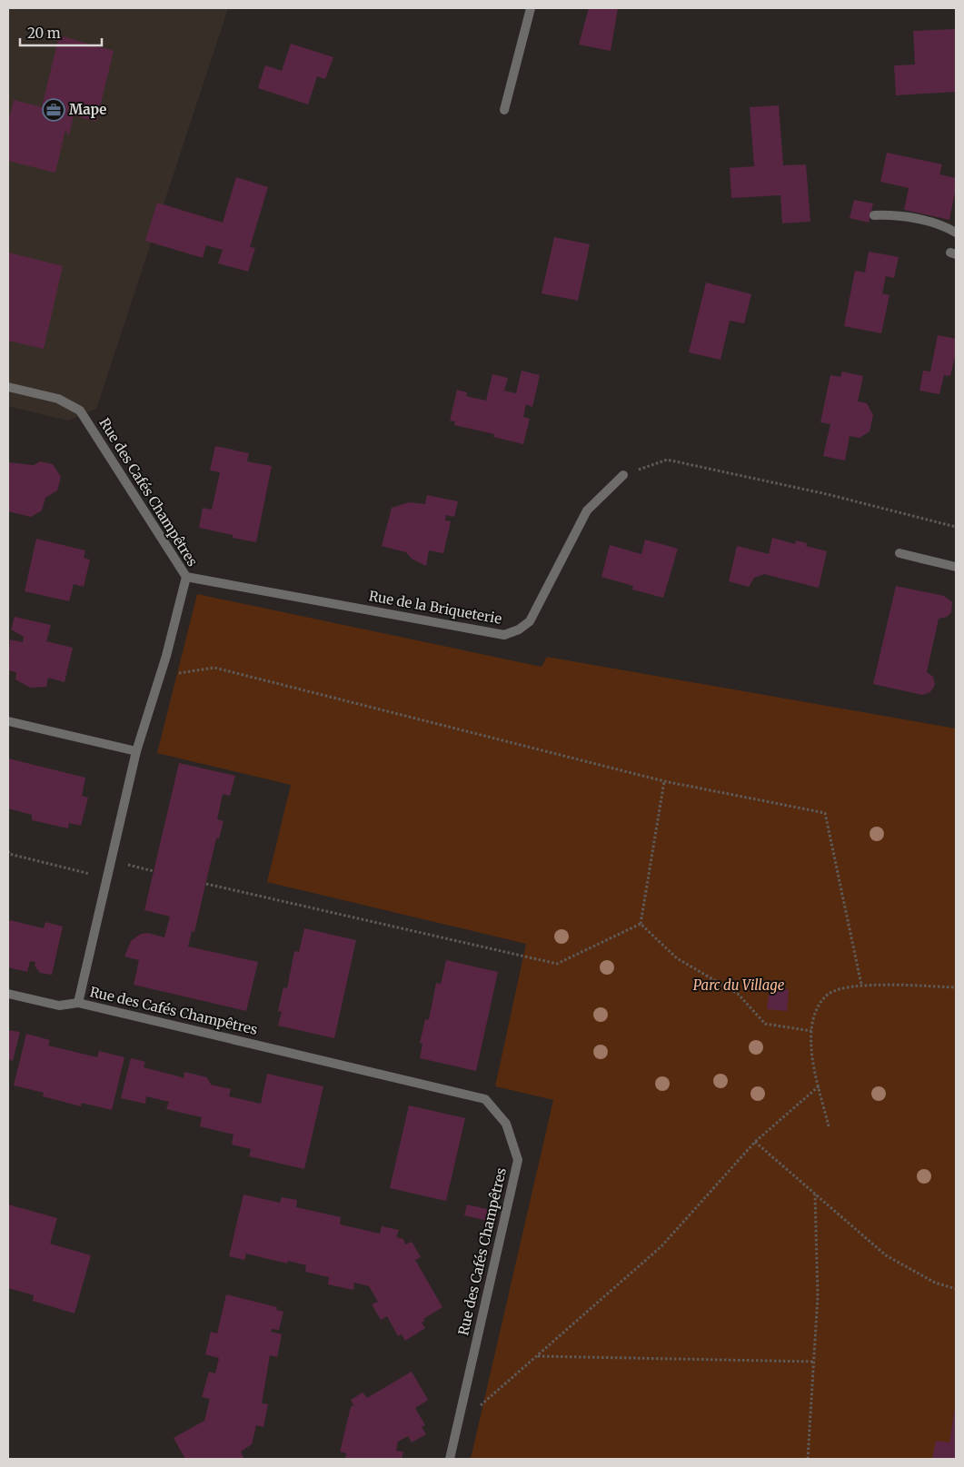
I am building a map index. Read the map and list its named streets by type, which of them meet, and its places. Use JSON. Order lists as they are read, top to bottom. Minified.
{"streets":{"street":["Rue des Cafés Champêtres","Rue de la Briqueterie"]},"crossings":[["Rue des Cafés Champêtres","Rue de la Briqueterie"]],"parks":["Parc du Village"],"places":{"office":["Mape"]},"scale_bar":"20 m"}
